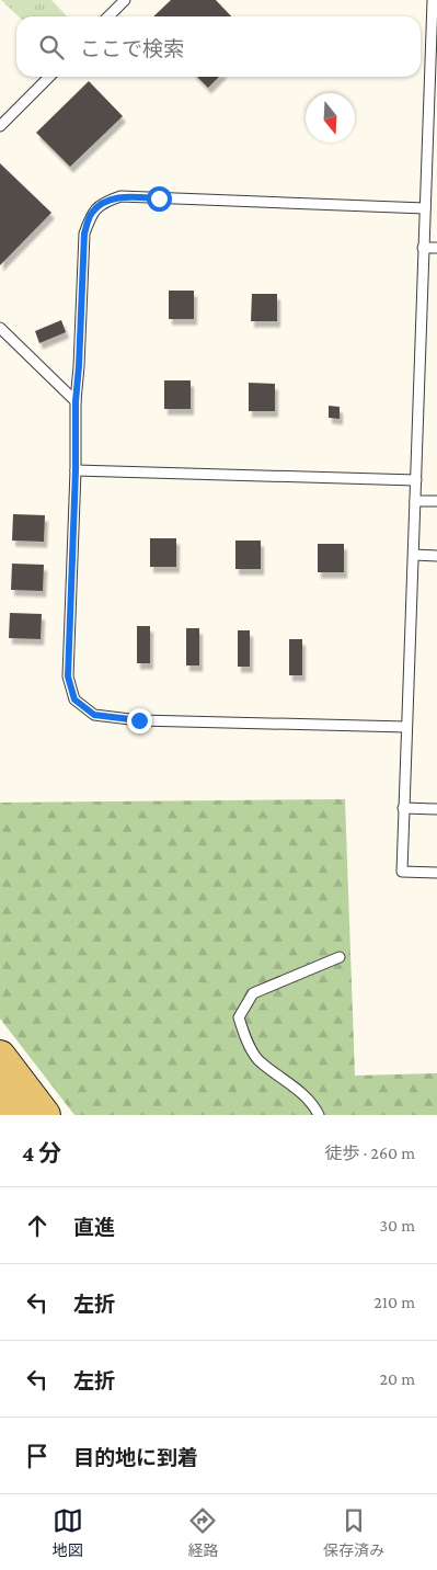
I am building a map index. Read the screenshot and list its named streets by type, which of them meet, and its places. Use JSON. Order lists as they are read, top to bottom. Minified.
{"north":"bottom","page":{"search":"ここで検索","heading":["4 分","徒歩 · 260 m"],"list":[["直進","30 m"],["左折","210 m"],["左折","20 m"],"目的地に到着"],"nav":["地図","経路","保存済み"]}}
